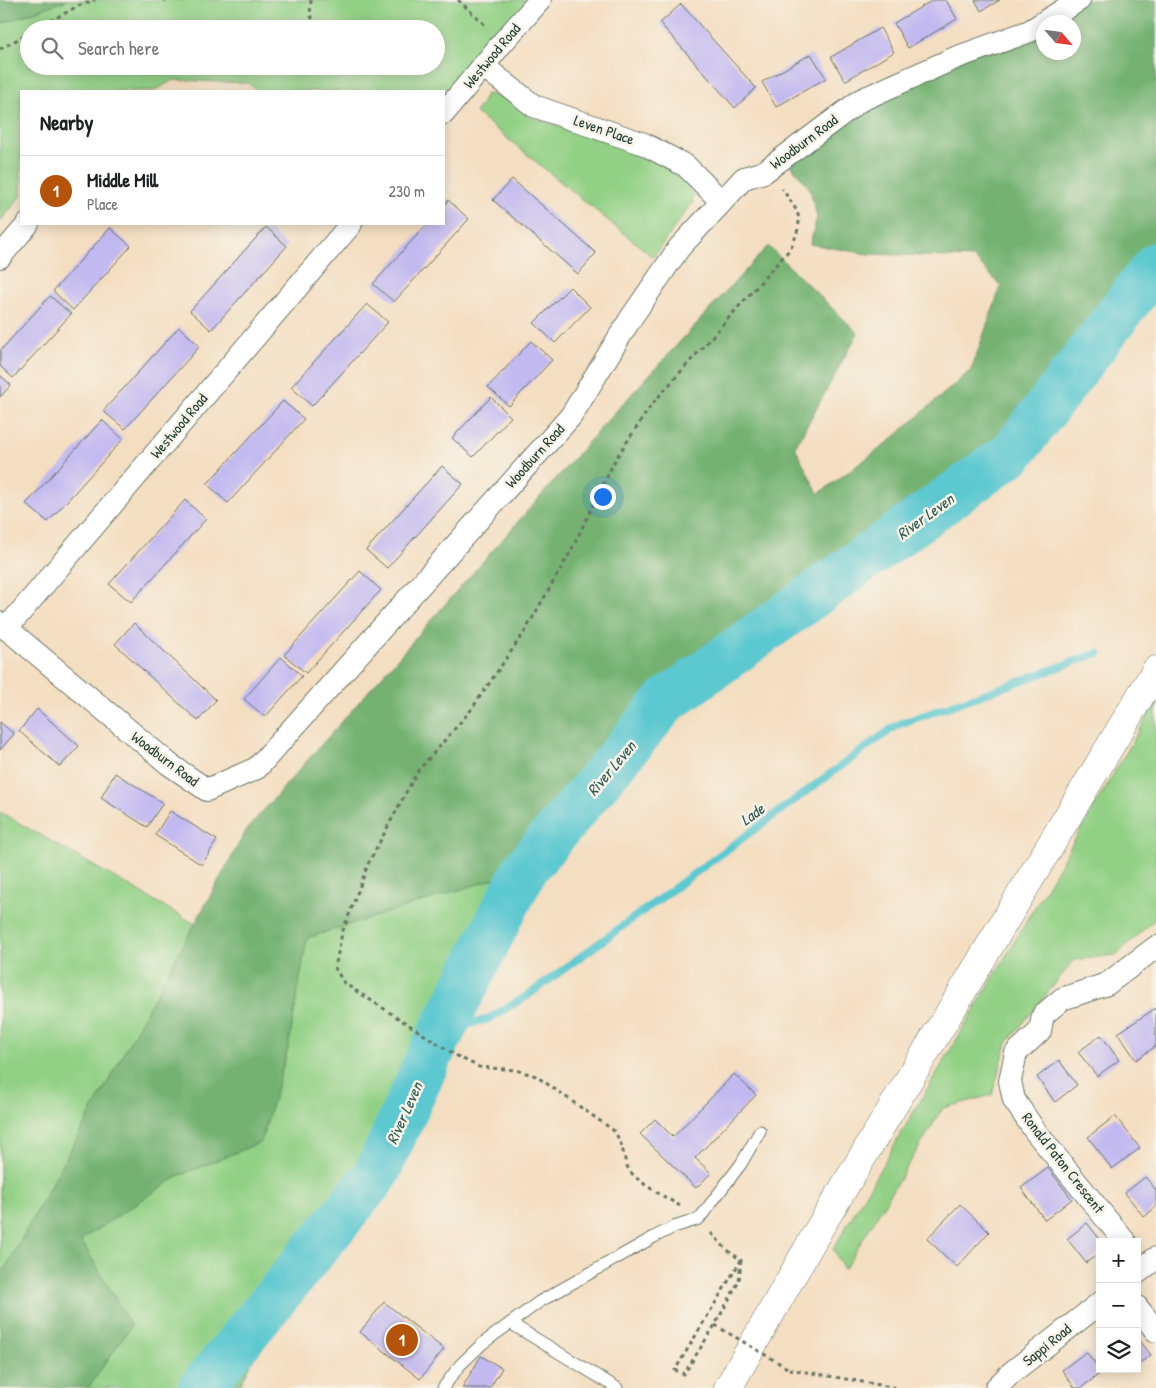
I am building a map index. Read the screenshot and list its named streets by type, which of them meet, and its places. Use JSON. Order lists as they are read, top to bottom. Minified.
{"streets":{"street":["Westwood Road","Leven Place","Woodburn Road","Ronald Paton Crescent","Sappi Road"]},"crossings":[["Westwood Road","Leven Place"],["Westwood Road","Woodburn Road"],["Leven Place","Woodburn Road"]],"water":["River Leven","Lade"],"north":"bottom right","page":{"search":"Search here","heading":"Nearby","list":[{"mark":"1","name":"Middle Mill","note":"Place","value":"230 m"}],"map_buttons":["+","−"],"pins":"1"}}
